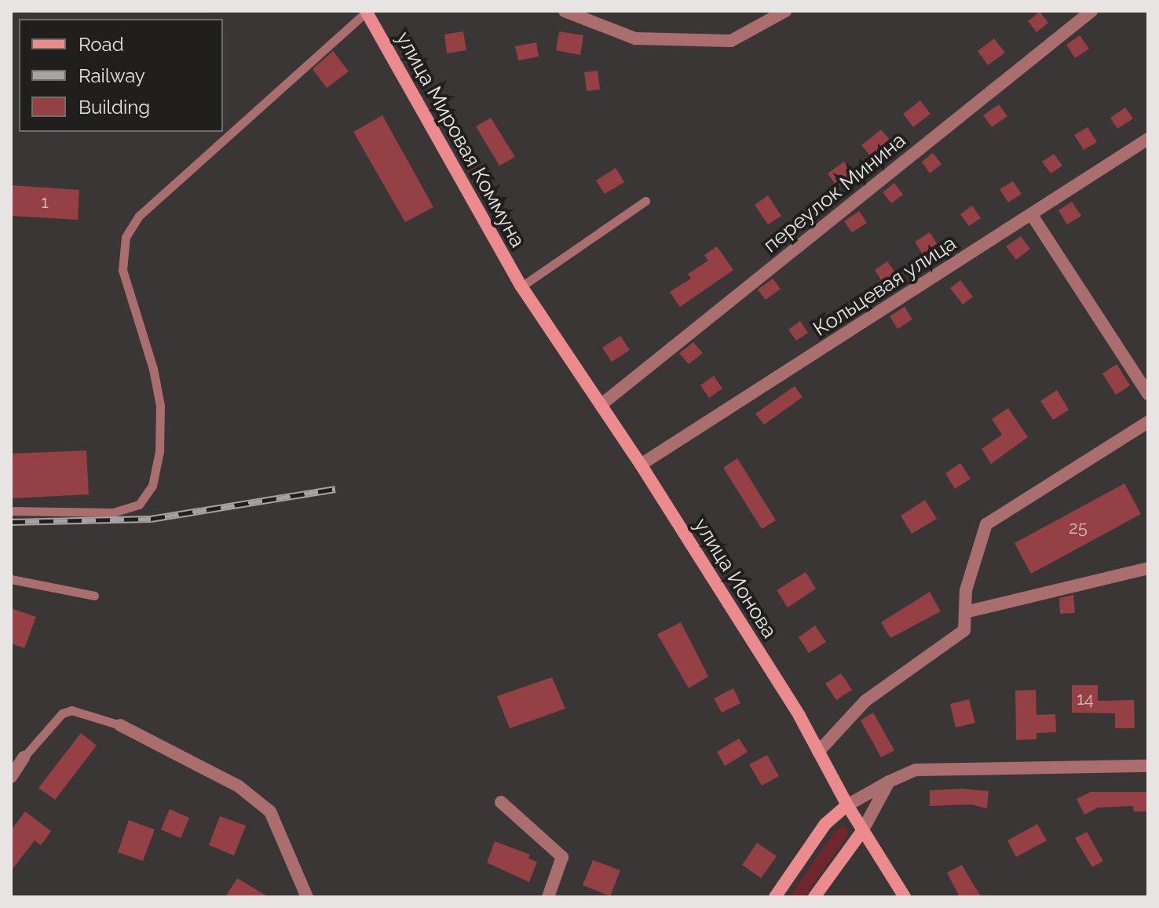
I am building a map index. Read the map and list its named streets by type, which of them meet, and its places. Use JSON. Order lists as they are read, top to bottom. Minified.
{"streets":{"main road":["улица Мировая Коммуна","улица Ионова"],"street":["переулок Минина","Кольцевая улица"]},"crossings":[["улица Мировая Коммуна","улица Ионова"],["переулок Минина","улица Ионова"],["Кольцевая улица","улица Ионова"]],"house_numbers":["1","25","14"],"legend":["Road","Railway","Building"]}
